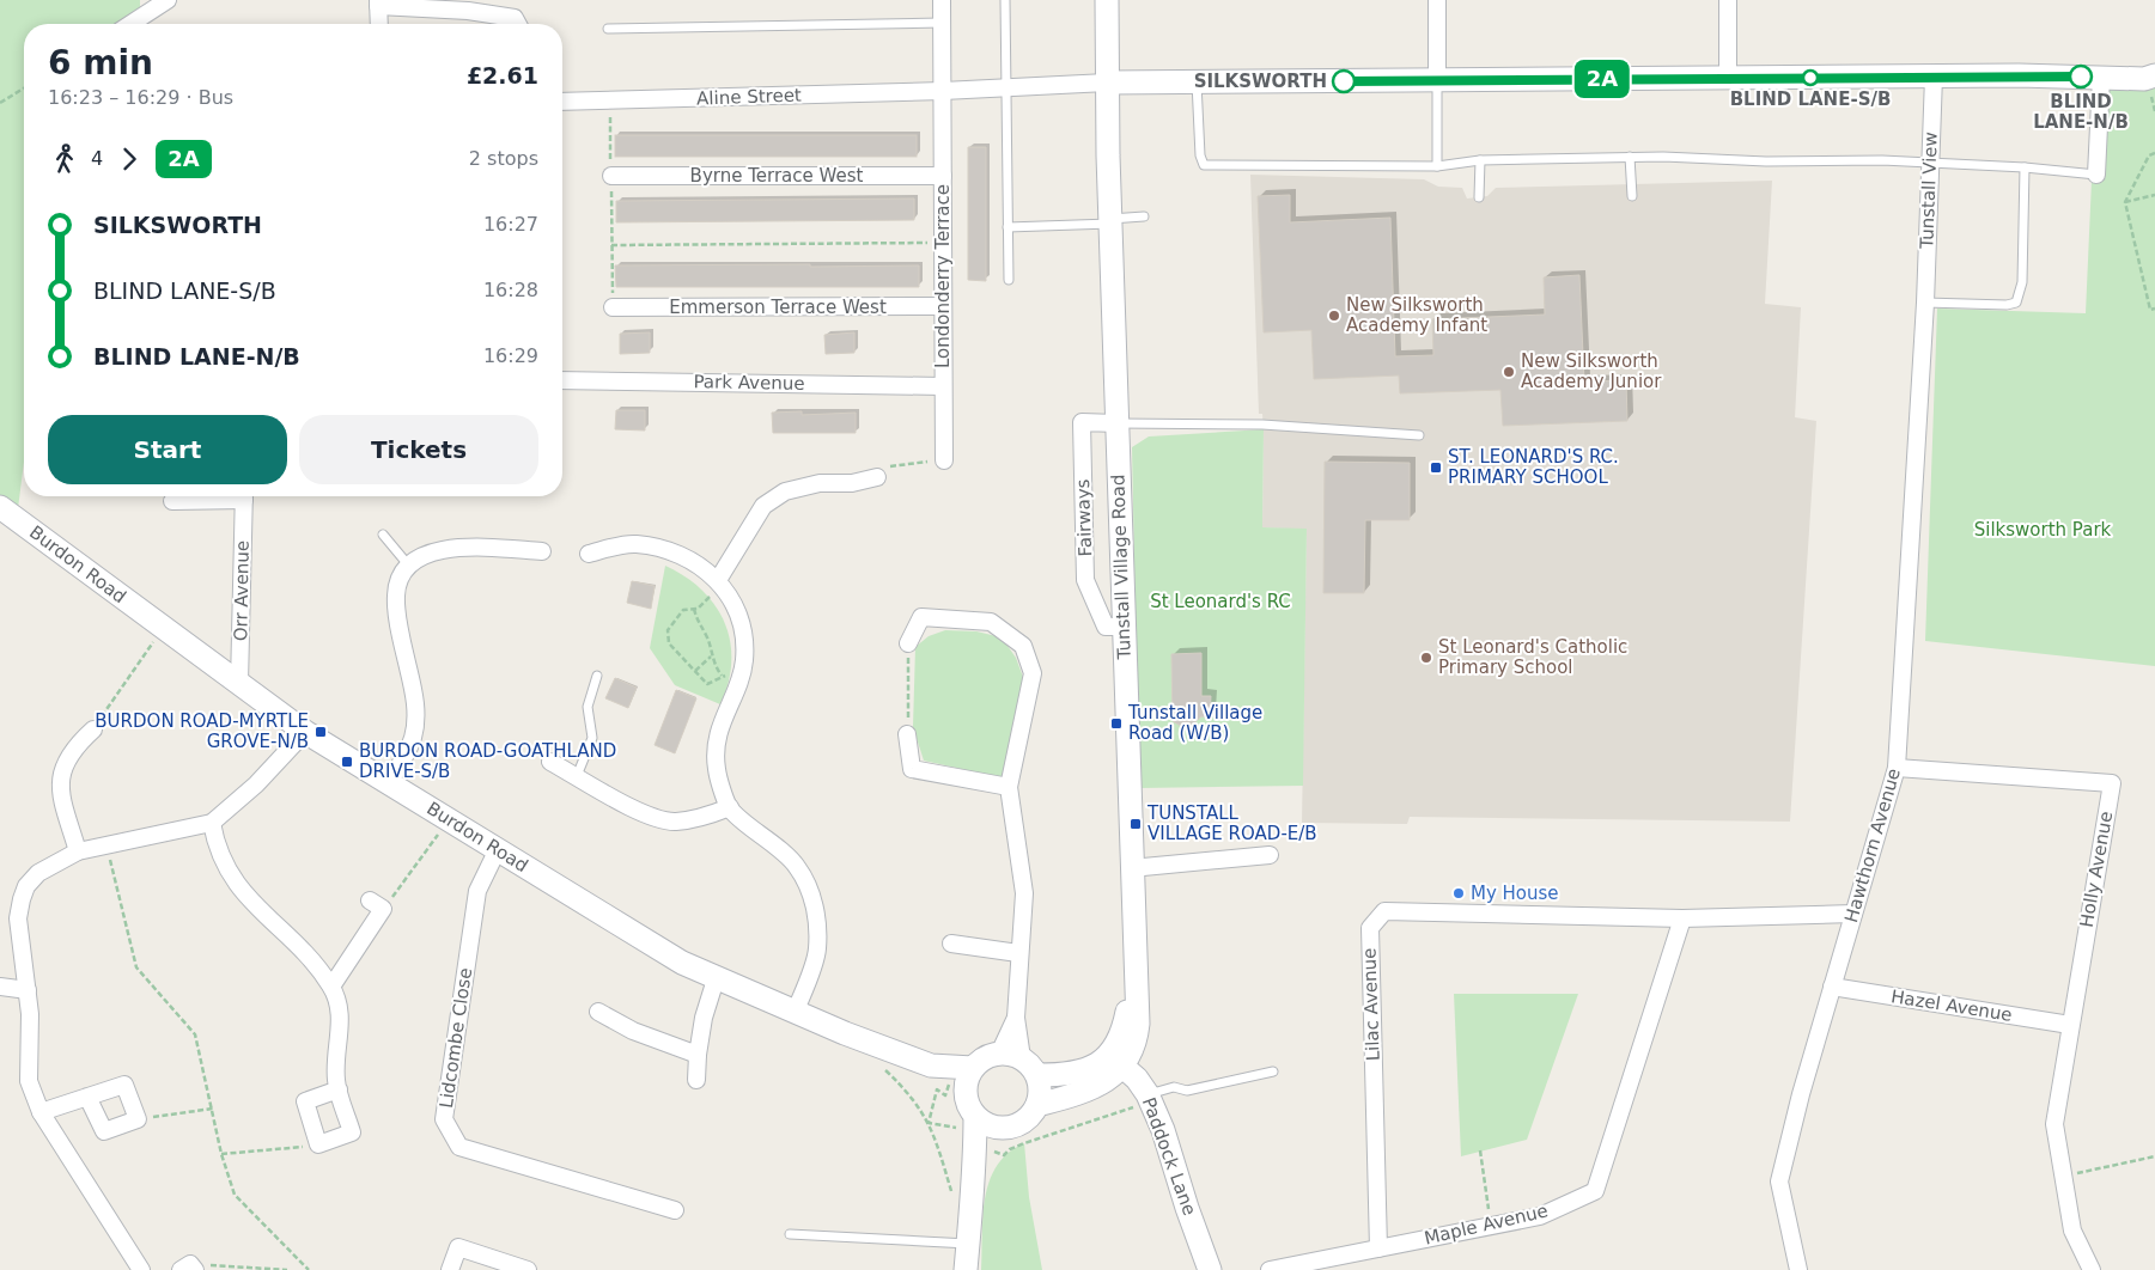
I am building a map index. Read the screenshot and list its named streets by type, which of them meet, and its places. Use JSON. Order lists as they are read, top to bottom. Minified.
{"streets":{"street":["Aline Street","Byrne Terrace West","Tunstall View","Londonderry Terrace","Emmerson Terrace West","Park Avenue","Fairways","Burdon Road","Tunstall Village Road","Orr Avenue","Hawthorn Avenue","Holly Avenue","Lilac Avenue","Hazel Avenue","Lidcombe Close","Paddock Lane","Maple Avenue"]},"crossings":[["Aline Street","Londonderry Terrace"],["Aline Street","Tunstall Village Road"],["Byrne Terrace West","Londonderry Terrace"],["Tunstall View","Hawthorn Avenue"],["Londonderry Terrace","Emmerson Terrace West"],["Londonderry Terrace","Park Avenue"],["Fairways","Tunstall Village Road"],["Burdon Road","Tunstall Village Road"],["Burdon Road","Orr Avenue"],["Burdon Road","Lidcombe Close"],["Tunstall Village Road","Paddock Lane"],["Hawthorn Avenue","Holly Avenue"],["Hawthorn Avenue","Lilac Avenue"],["Hawthorn Avenue","Hazel Avenue"],["Holly Avenue","Hazel Avenue"],["Lilac Avenue","Maple Avenue"]],"parks":["Silksworth Park","St Leonard's RC"],"places":{"other":["BLIND LANE-N/B","BLIND LANE-S/B","SILKSWORTH","New Silksworth Academy Infant","New Silksworth Academy Junior","St Leonard's Catholic Primary School","My House"],"transit":["ST. LEONARD'S RC. PRIMARY SCHOOL","Tunstall Village Road (W/B)","BURDON ROAD-MYRTLE GROVE-N/B","BURDON ROAD-GOATHLAND DRIVE-S/B","TUNSTALL VILLAGE ROAD-E/B"]},"lines":["bus line 2A"],"page":{"on_map":"2A","heading":["6 min","16:23 – 16:29 · Bus","£2.61"],"legs":["4","2A","2 stops"],"list":[{"name":"SILKSWORTH","value":"16:27"},{"name":"BLIND LANE-S/B","value":"16:28"},{"name":"BLIND LANE-N/B","value":"16:29"}],"buttons":["Start","Tickets"]}}
